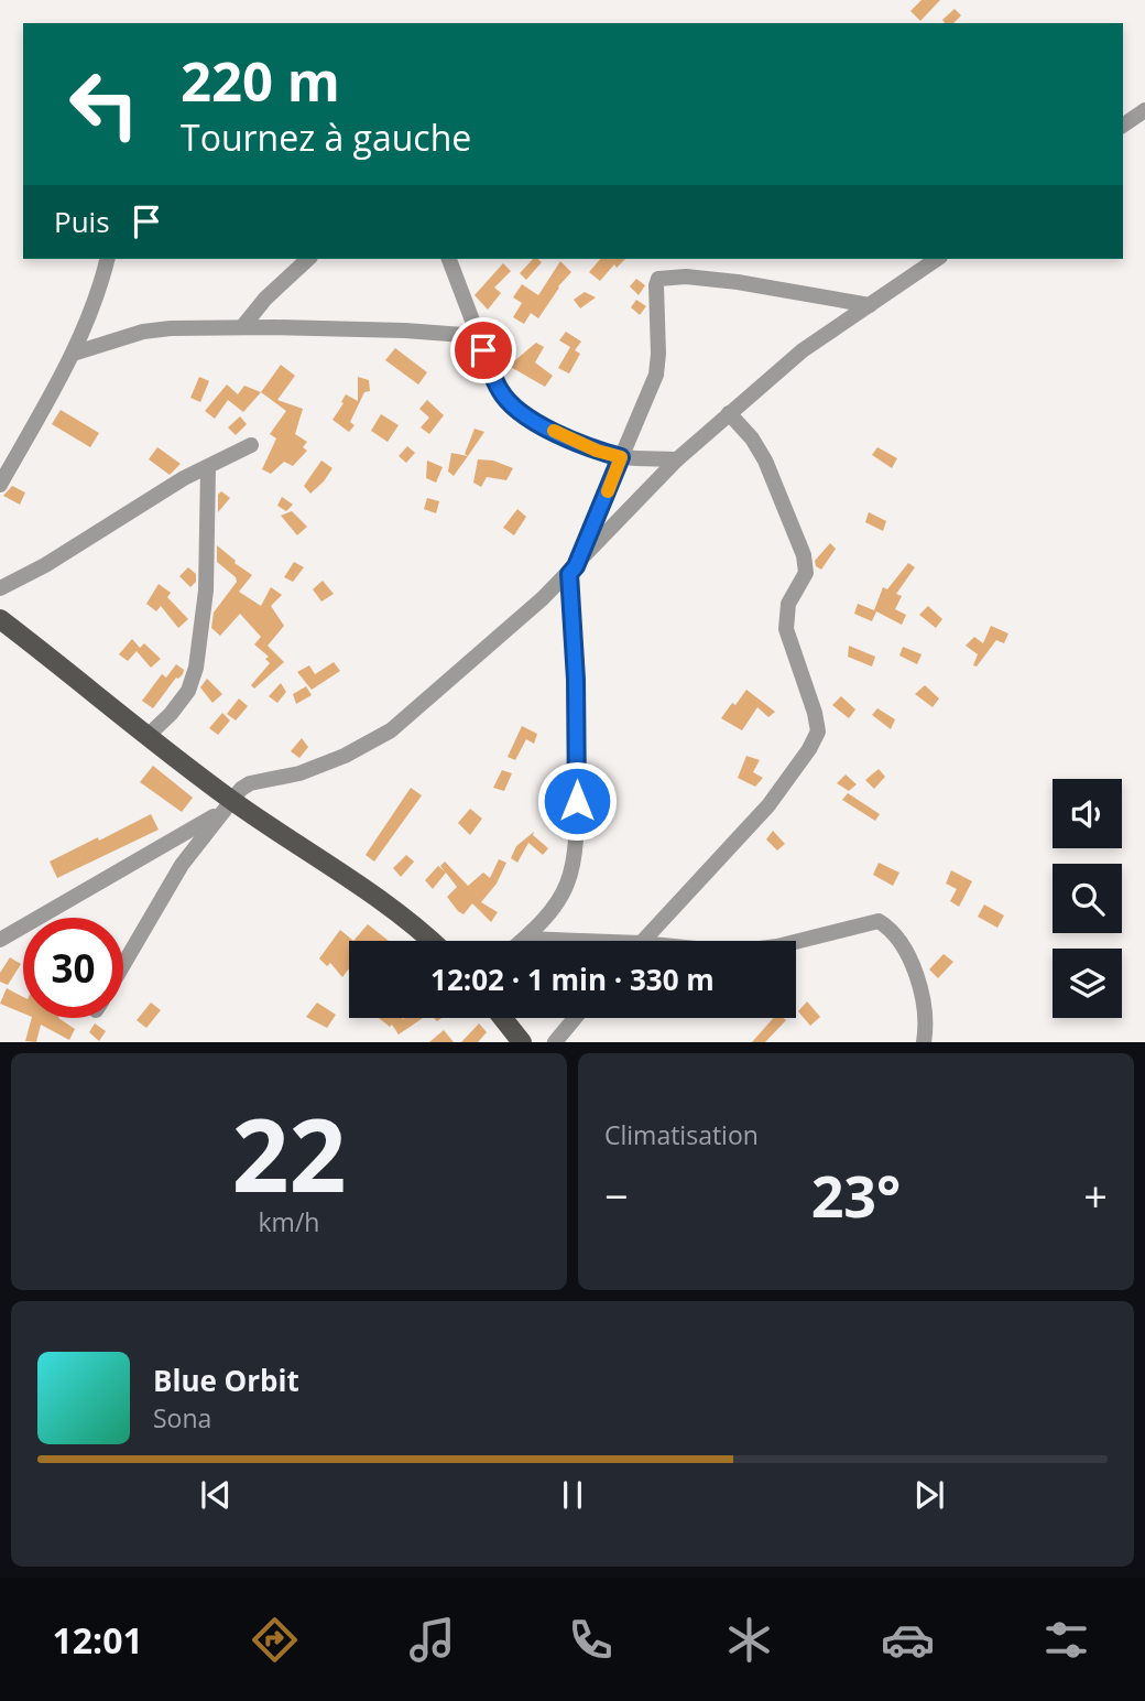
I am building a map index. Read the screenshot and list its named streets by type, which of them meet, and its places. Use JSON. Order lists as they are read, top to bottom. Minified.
{"page":{"turn":["220 m","Tournez à gauche"],"then":"Puis","limit":"30","trip":"12:02 · 1 min · 330 m","tile":[["22","km/h"],"Climatisation"],"heat":["−","23°","+"],"song":["Blue Orbit","Sona"],"tabs":"12:01"}}
